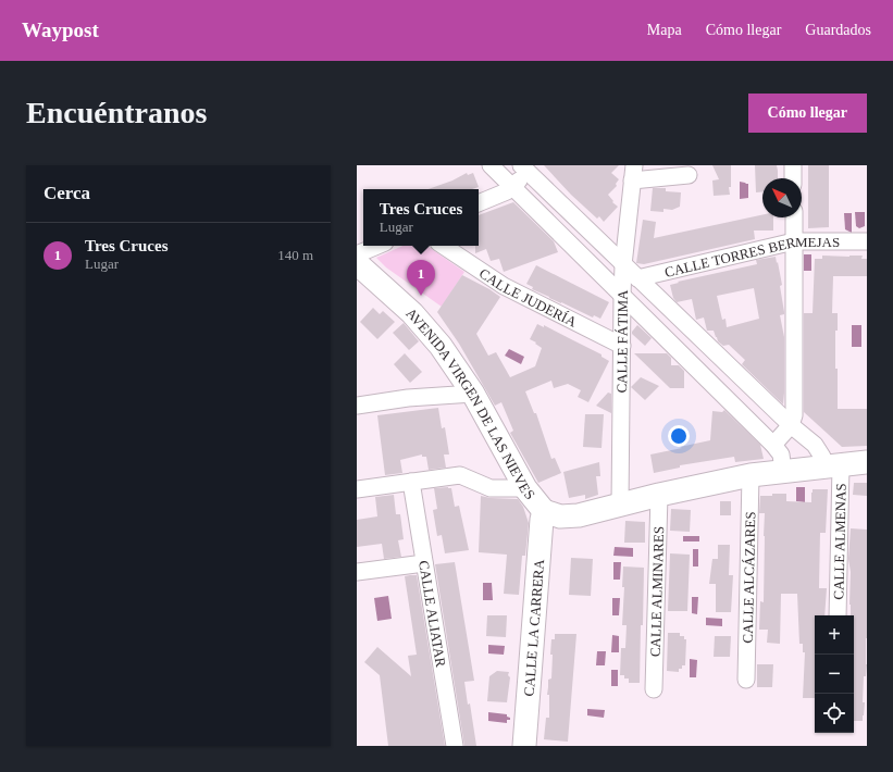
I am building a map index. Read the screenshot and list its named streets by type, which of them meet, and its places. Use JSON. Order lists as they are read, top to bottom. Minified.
{"streets":{"street":["CALLE TORRES BERMEJAS","CALLE JUDERÍA","CALLE FÁTIMA","AVENIDA VIRGEN DE LAS NIEVES","CALLE ALMENAS","CALLE ALCÁZARES","CALLE ALMINARES","CALLE ALIATAR","CALLE LA CARRERA"]},"crossings":[["CALLE TORRES BERMEJAS","CALLE ALMENAS"],["CALLE JUDERÍA","CALLE FÁTIMA"],["CALLE FÁTIMA","CALLE ALMENAS"],["AVENIDA VIRGEN DE LAS NIEVES","CALLE LA CARRERA"]],"north":"top left","page":{"header":"Waypost","nav":["Mapa","Cómo llegar","Guardados"],"buttons":"Cómo llegar","title":"Encuéntranos","heading":"Cerca","popup":["Tres Cruces","Lugar"],"list":[{"mark":"1","name":"Tres Cruces","note":"Lugar","value":"140 m"}],"pins":"1","map_buttons":["+","−"]}}
